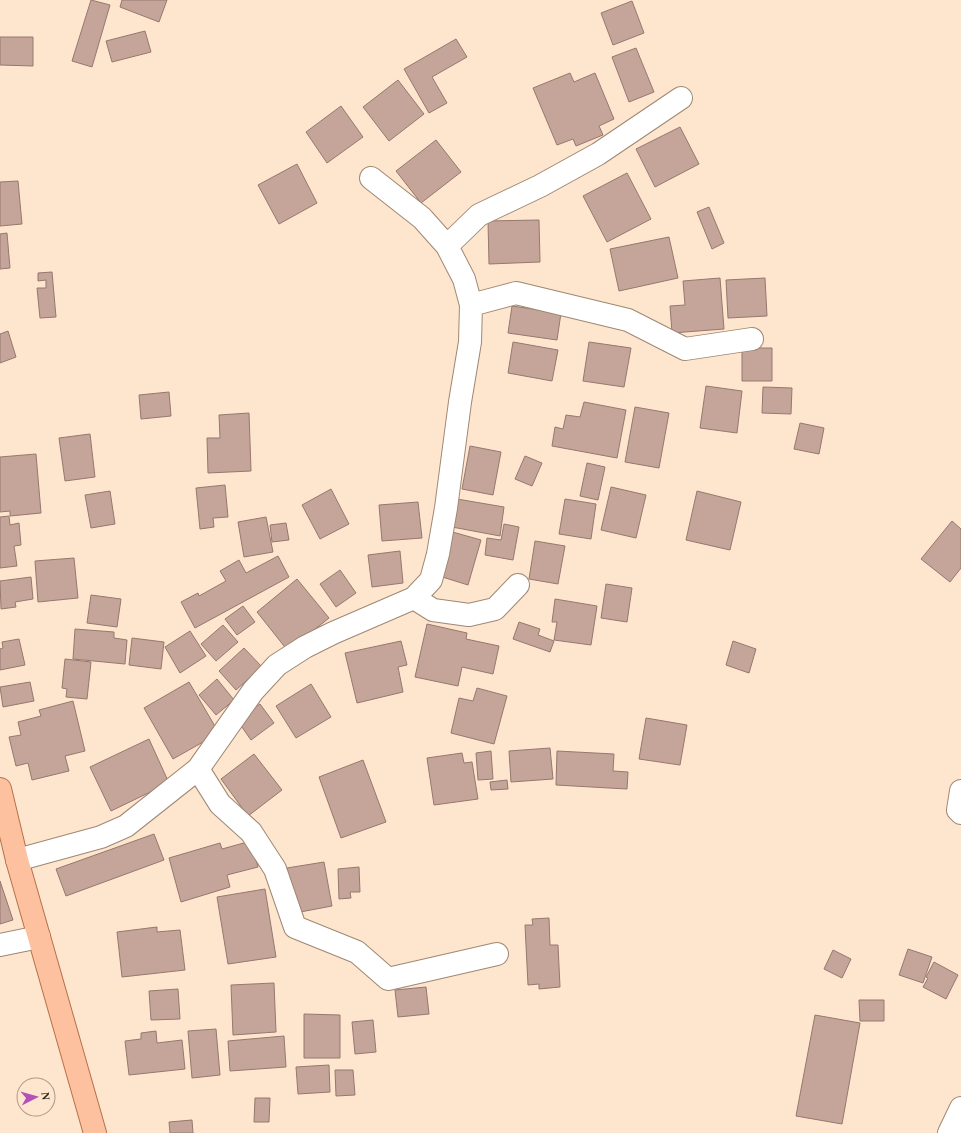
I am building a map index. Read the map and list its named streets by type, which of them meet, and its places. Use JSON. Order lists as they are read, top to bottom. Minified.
{"north":"right"}
